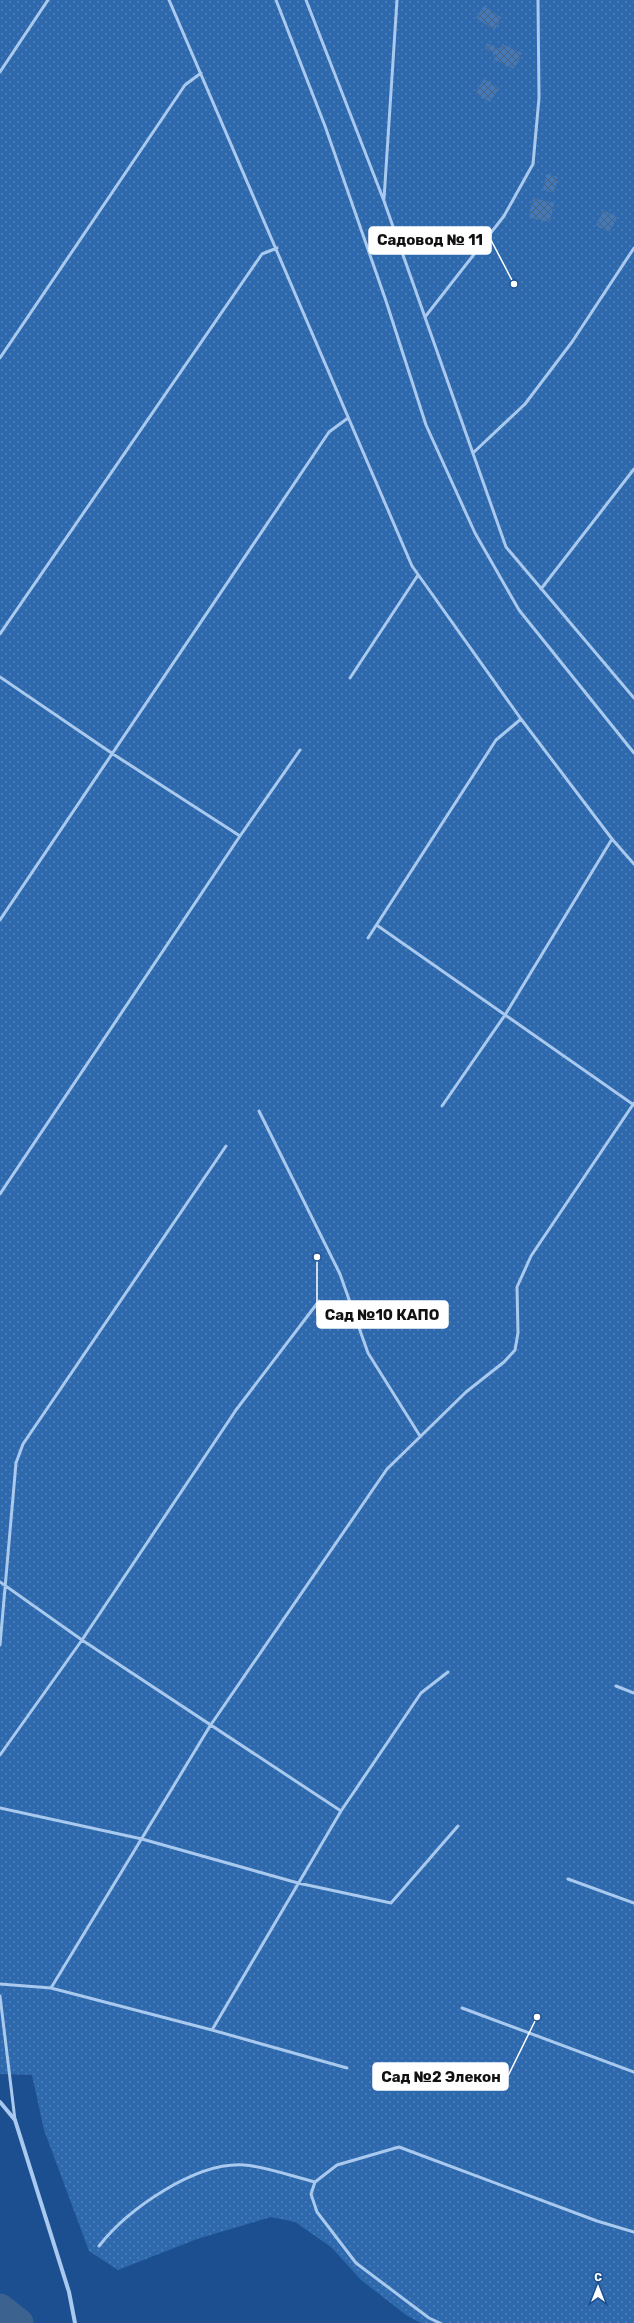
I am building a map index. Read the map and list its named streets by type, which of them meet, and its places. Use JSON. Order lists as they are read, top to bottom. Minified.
{"places":["Садовод № 11","Сад №10 КАПО","Сад №2 Элекон"],"north":"top"}
